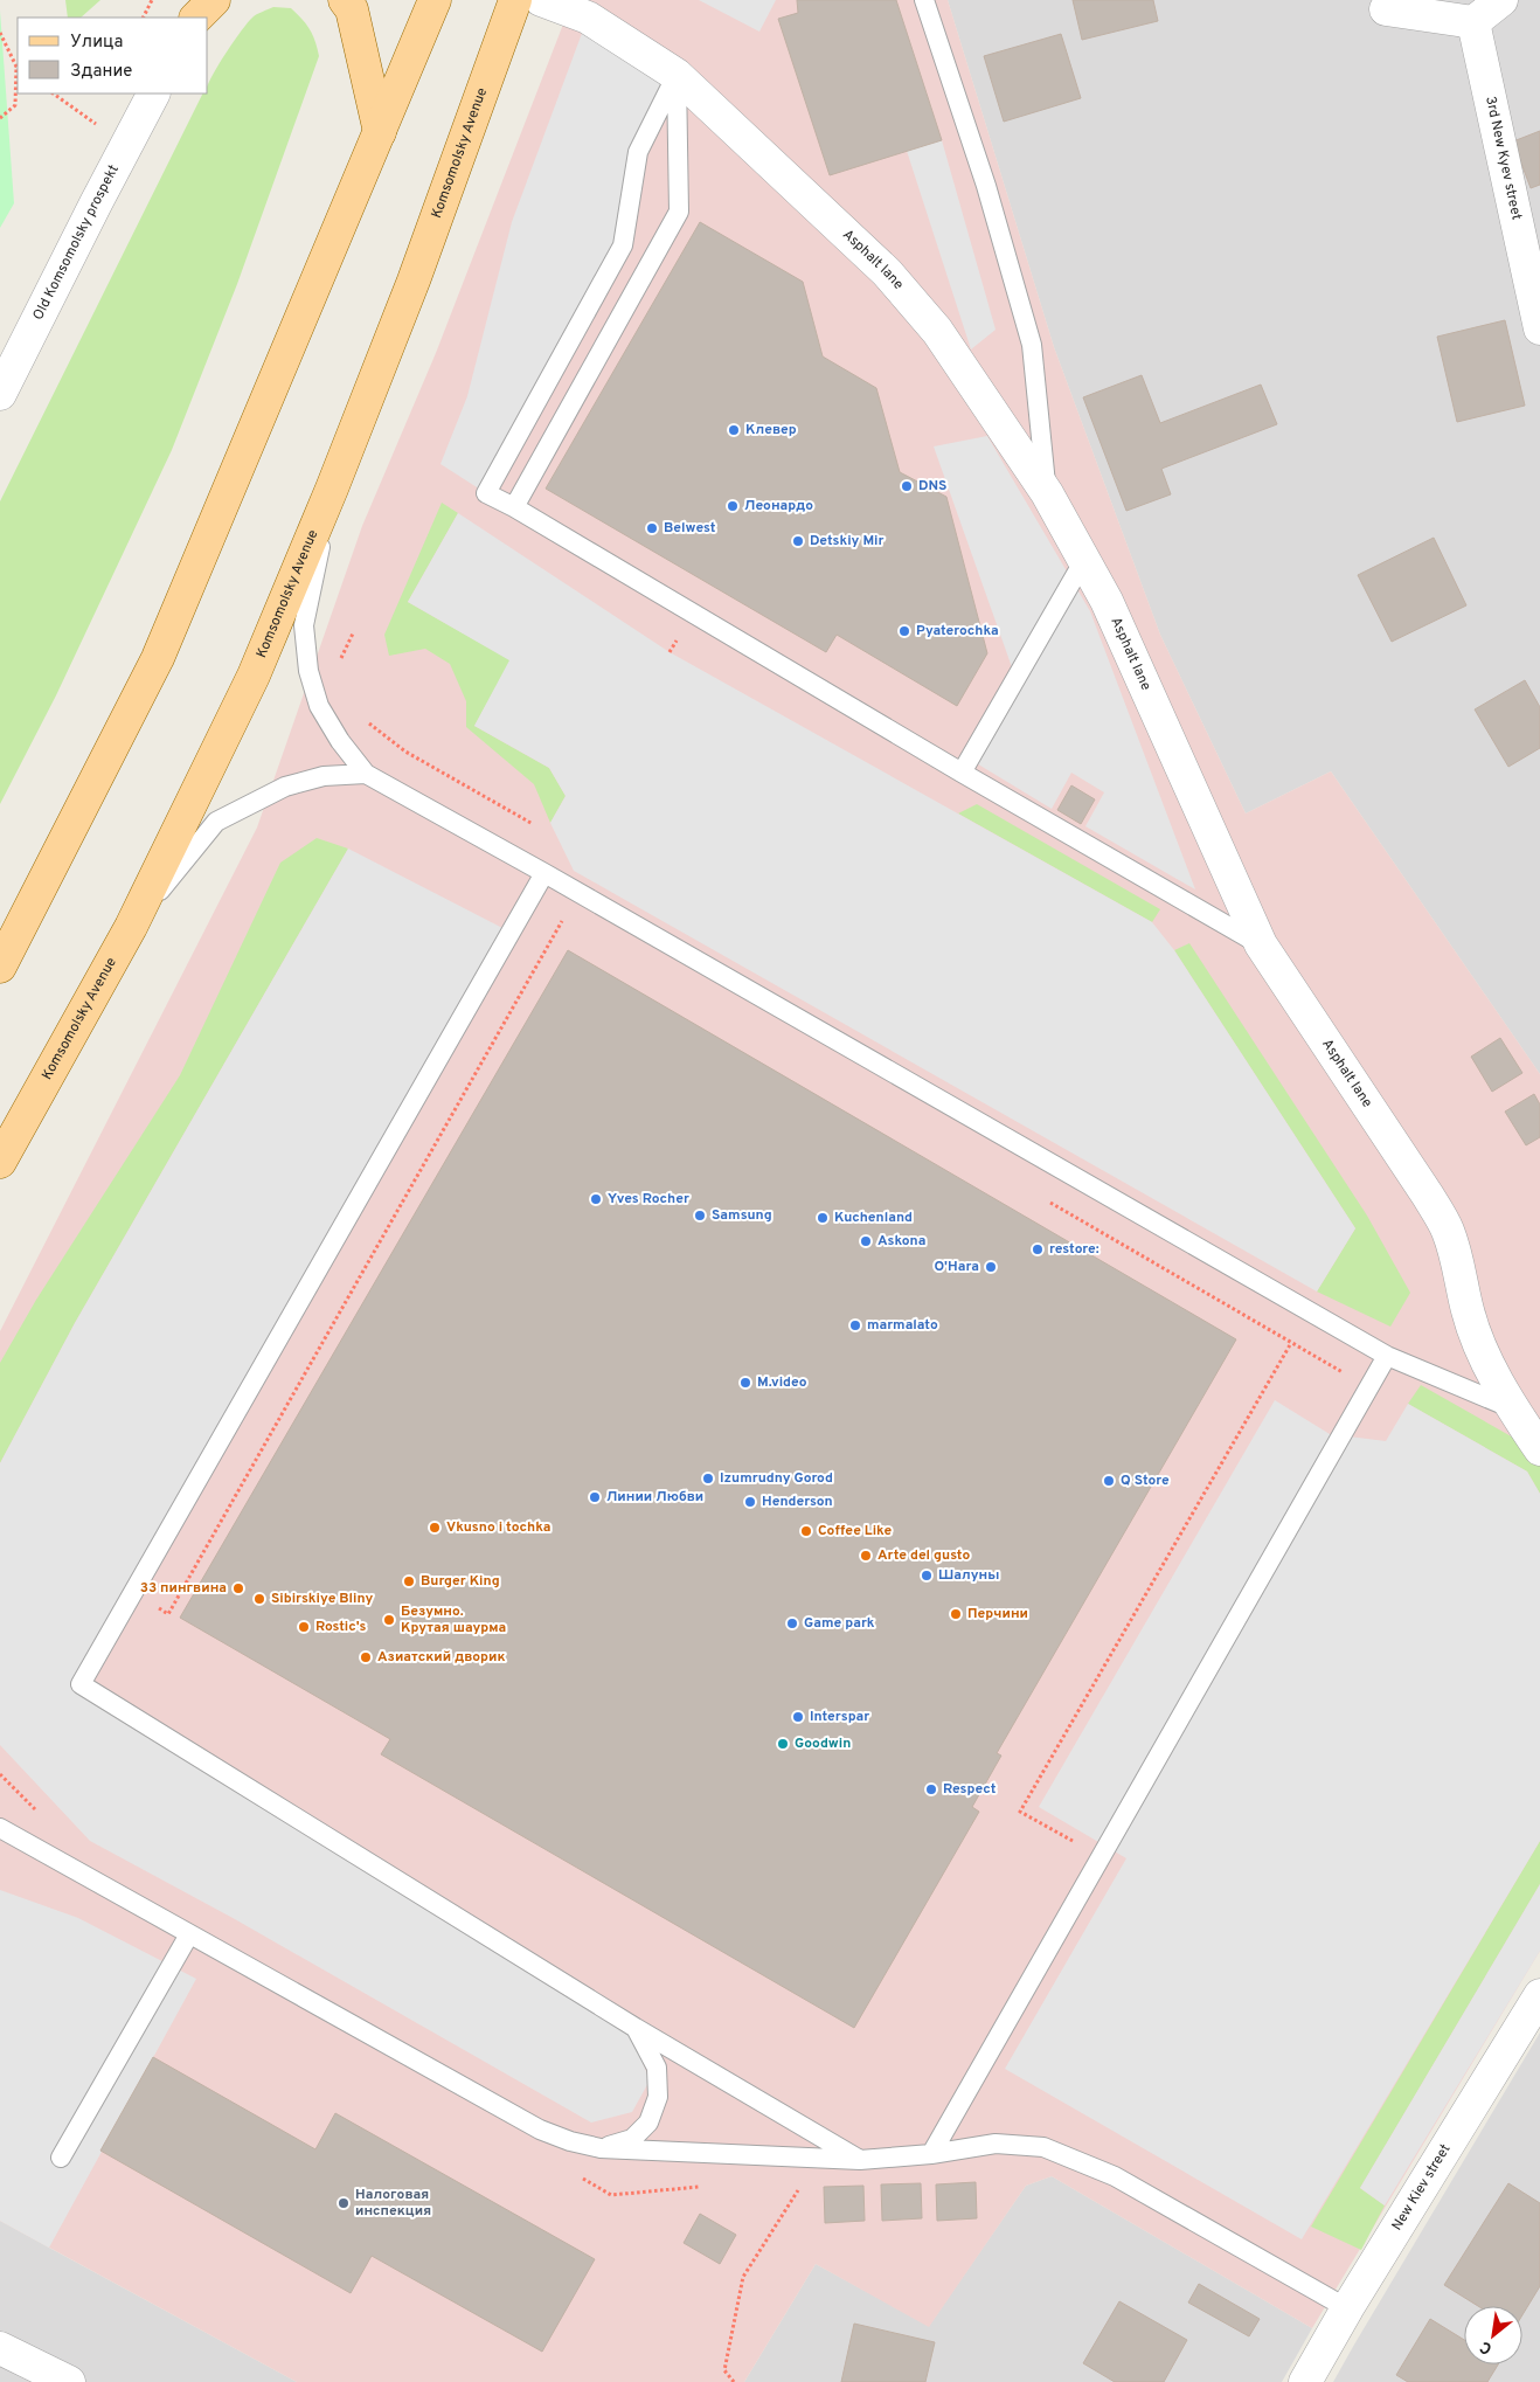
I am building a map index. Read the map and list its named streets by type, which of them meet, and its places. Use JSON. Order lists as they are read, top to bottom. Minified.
{"streets":{"main road":["Komsomolsky Avenue"],"street":["3rd New Kyev street","Old Komsomolsky prospekt","Asphalt lane","New Kiev street"]},"places":["Клевер","DNS","Леонардо","Belwest","Detskiy Mir","Pyaterochka","Yves Rocher","Samsung","Kuchenland","Askona","restore:","O'Hara","marmalato","M.video","Izumrudny Gorod","Q Store","Линии Любви","Henderson","Vkusno i tochka","Coffee Like","Arte del gusto","Шалуны","Burger King","33 пингвина","Sibirskiye Bliny","Перчини","Безумно. Крутая шаурма","Game park","Rostic's","Азиатский дворик","Interspar","Goodwin","Respect","Налоговая инспекция"],"legend":["Улица","Здание"],"north":"bottom left"}
